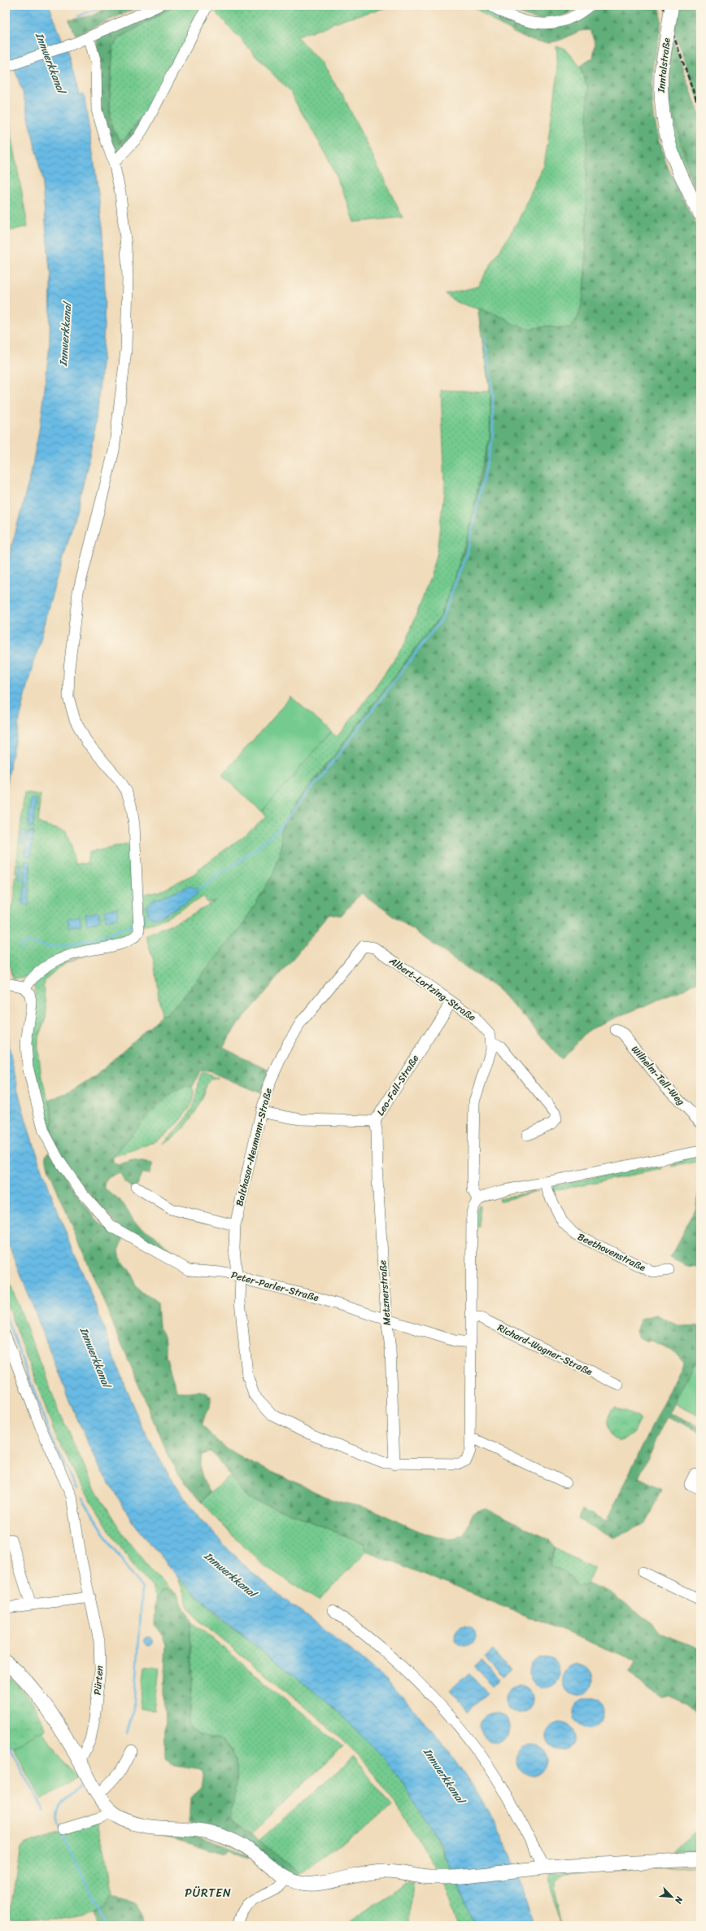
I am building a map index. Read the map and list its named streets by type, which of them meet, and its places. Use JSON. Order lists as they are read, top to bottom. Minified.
{"streets":{"main road":["Inntalstraße"],"street":["Albert-Lortzing-Straße","Wilhelm-Tell-Weg","Leo-Fall-Straße","Balthasar-Neumann-Straße","Beethovenstraße","Peter-Parler-Straße","Metznerstraße","Richard-Wagner-Straße","Pürten"]},"crossings":[["Albert-Lortzing-Straße","Leo-Fall-Straße"],["Albert-Lortzing-Straße","Balthasar-Neumann-Straße"],["Leo-Fall-Straße","Balthasar-Neumann-Straße"],["Leo-Fall-Straße","Metznerstraße"],["Balthasar-Neumann-Straße","Peter-Parler-Straße"],["Balthasar-Neumann-Straße","Metznerstraße"],["Peter-Parler-Straße","Metznerstraße"]],"districts":["PÜRTEN"],"water":["Innwerkkanal"],"north":"bottom right"}
